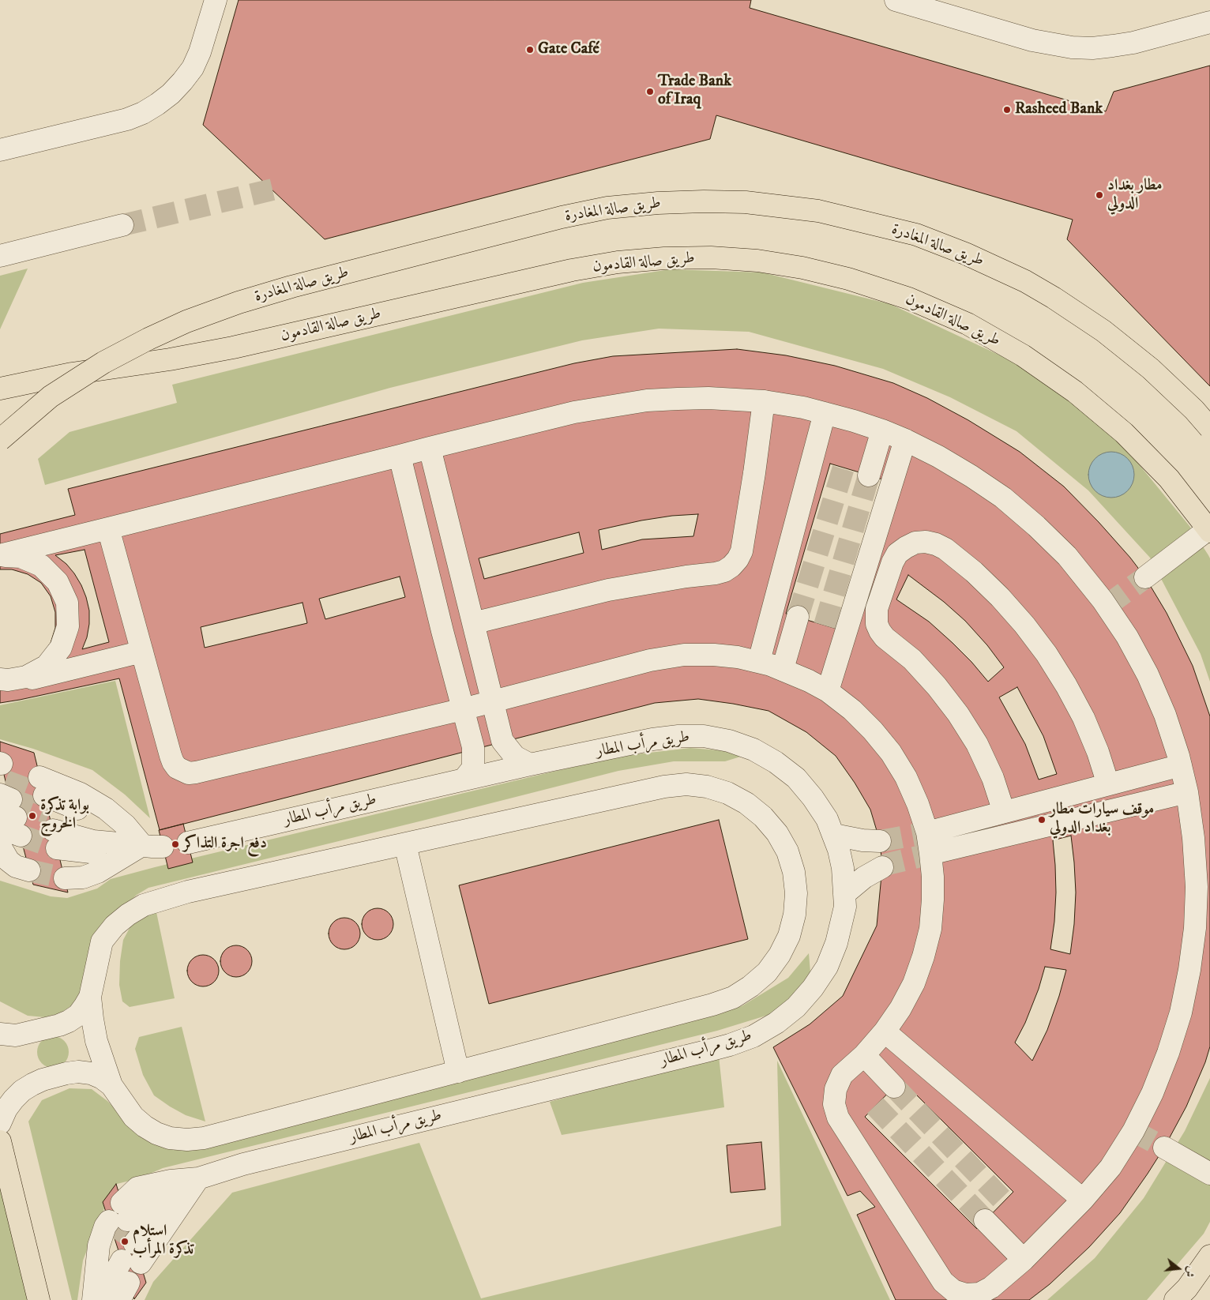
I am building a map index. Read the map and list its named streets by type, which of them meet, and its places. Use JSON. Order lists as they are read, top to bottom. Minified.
{"streets":{"main road":["طريق صالة المغادرة","طريق صالة القادمون"],"lane":["طريق مرأب المطار"]},"places":["Gate Café","Trade Bank of Iraq","Rasheed Bank","مطار بغداد الدولي","بوابة تذكرة الخروج","موقف سيارات مطار بغداد الدولي","دفع اجرة التذاكر","استلام تذكرة المرأب"],"north":"right"}
